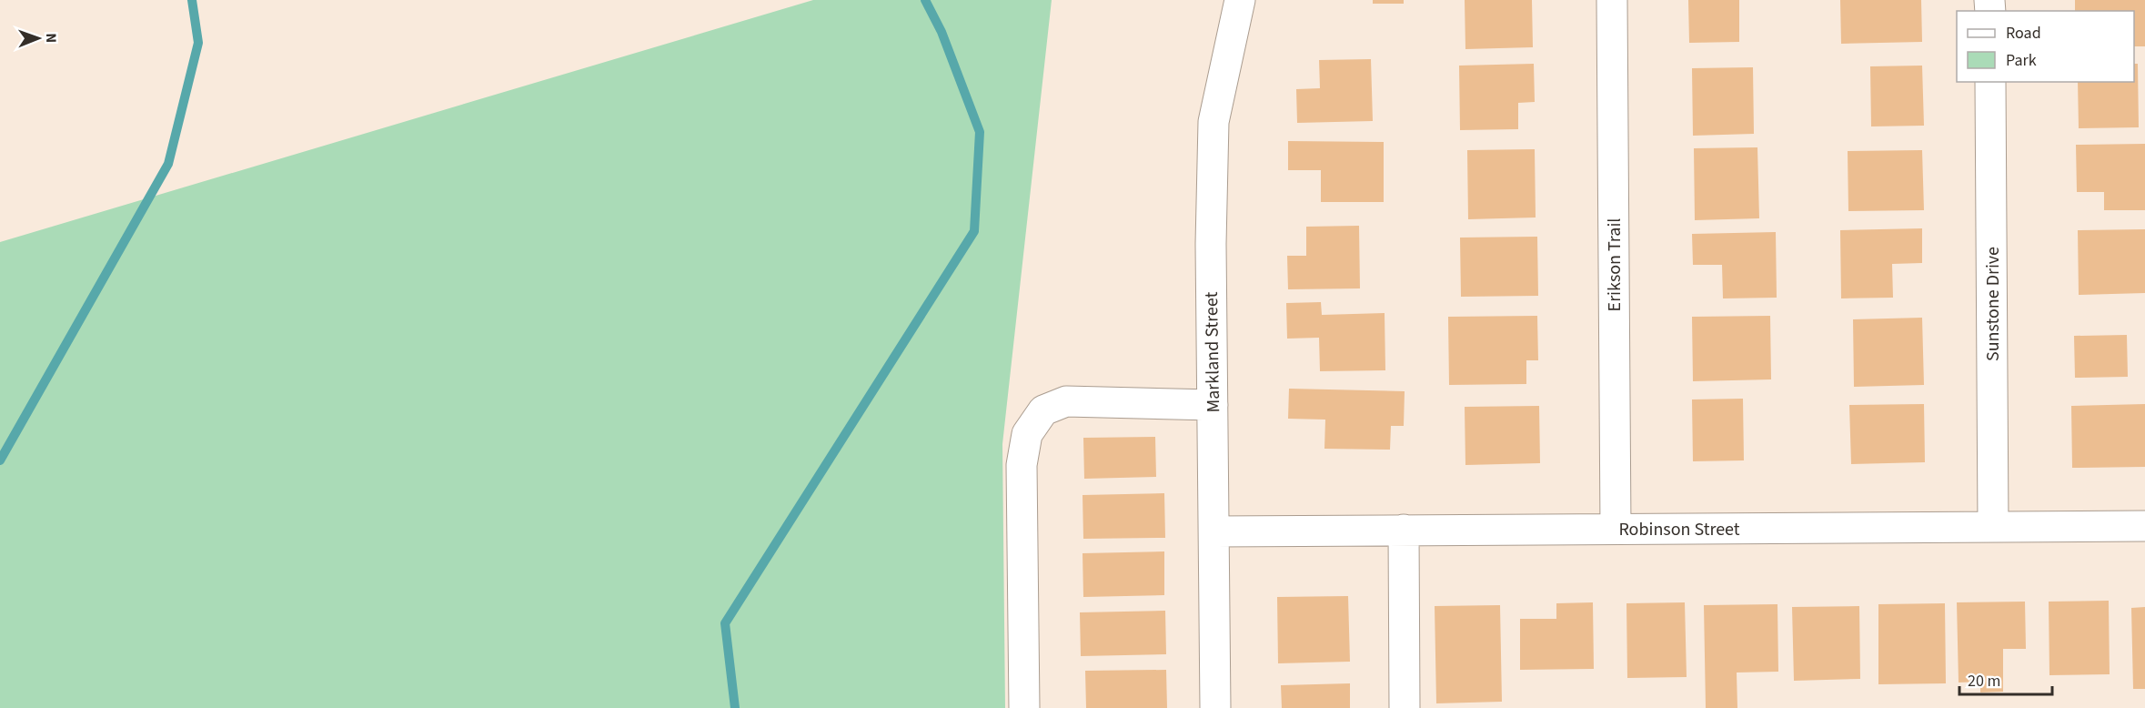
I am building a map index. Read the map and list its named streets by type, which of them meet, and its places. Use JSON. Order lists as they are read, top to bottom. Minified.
{"streets":{"street":["Erikson Trail","Sunstone Drive","Markland Street","Robinson Street"]},"crossings":[["Erikson Trail","Robinson Street"],["Sunstone Drive","Robinson Street"],["Markland Street","Robinson Street"]],"legend":["Road","Park"],"scale_bar":"20 m","north":"right"}
